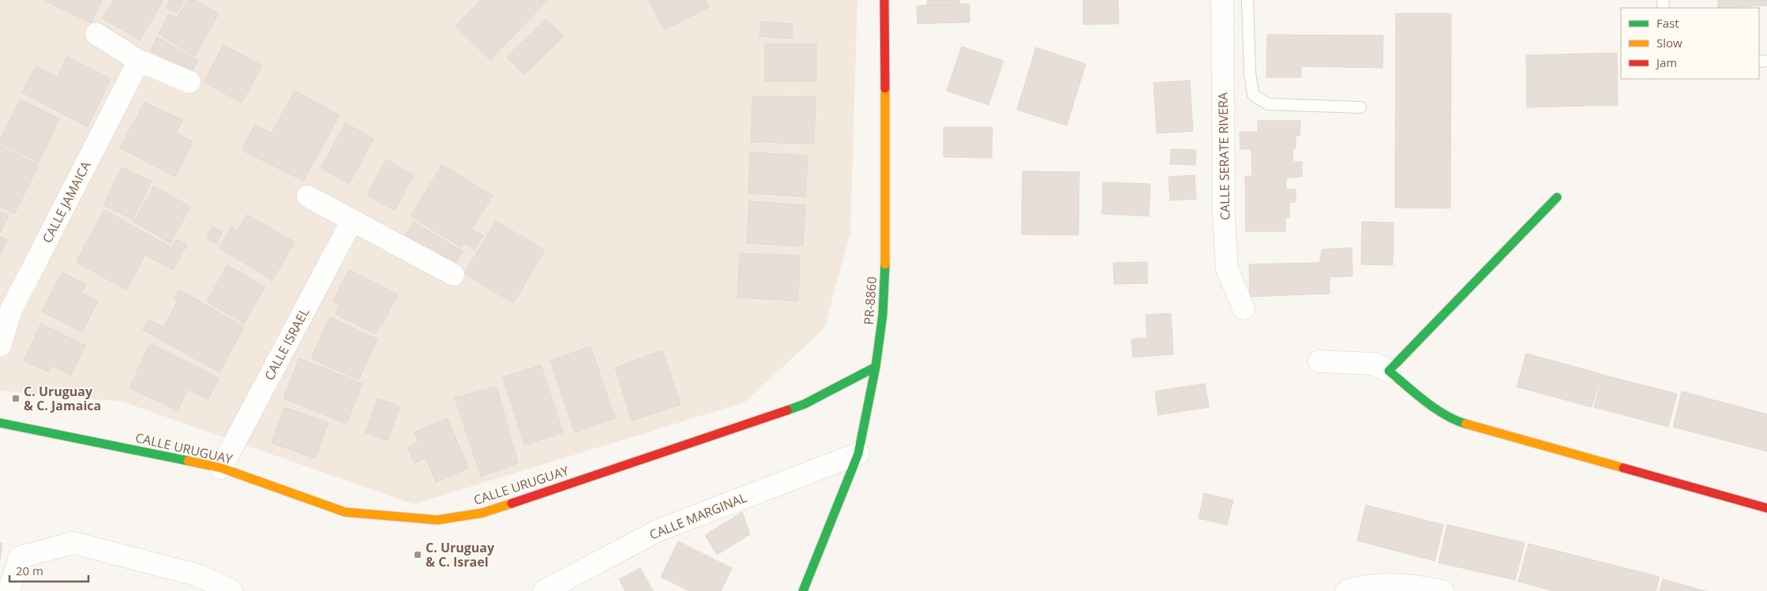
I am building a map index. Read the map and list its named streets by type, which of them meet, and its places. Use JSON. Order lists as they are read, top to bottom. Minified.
{"streets":{"street":["CALLE SERATE RIVERA","CALLE JAMAICA","PR-8860","CALLE ISRAEL","CALLE URUGUAY","CALLE MARGINAL"]},"crossings":[["PR-8860","CALLE URUGUAY"],["PR-8860","CALLE MARGINAL"],["CALLE ISRAEL","CALLE URUGUAY"]],"places":{"transit":["C. Uruguay & C. Jamaica","C. Uruguay & C. Israel"]},"legend":["Fast","Slow","Jam"],"scale_bar":"20 m"}
